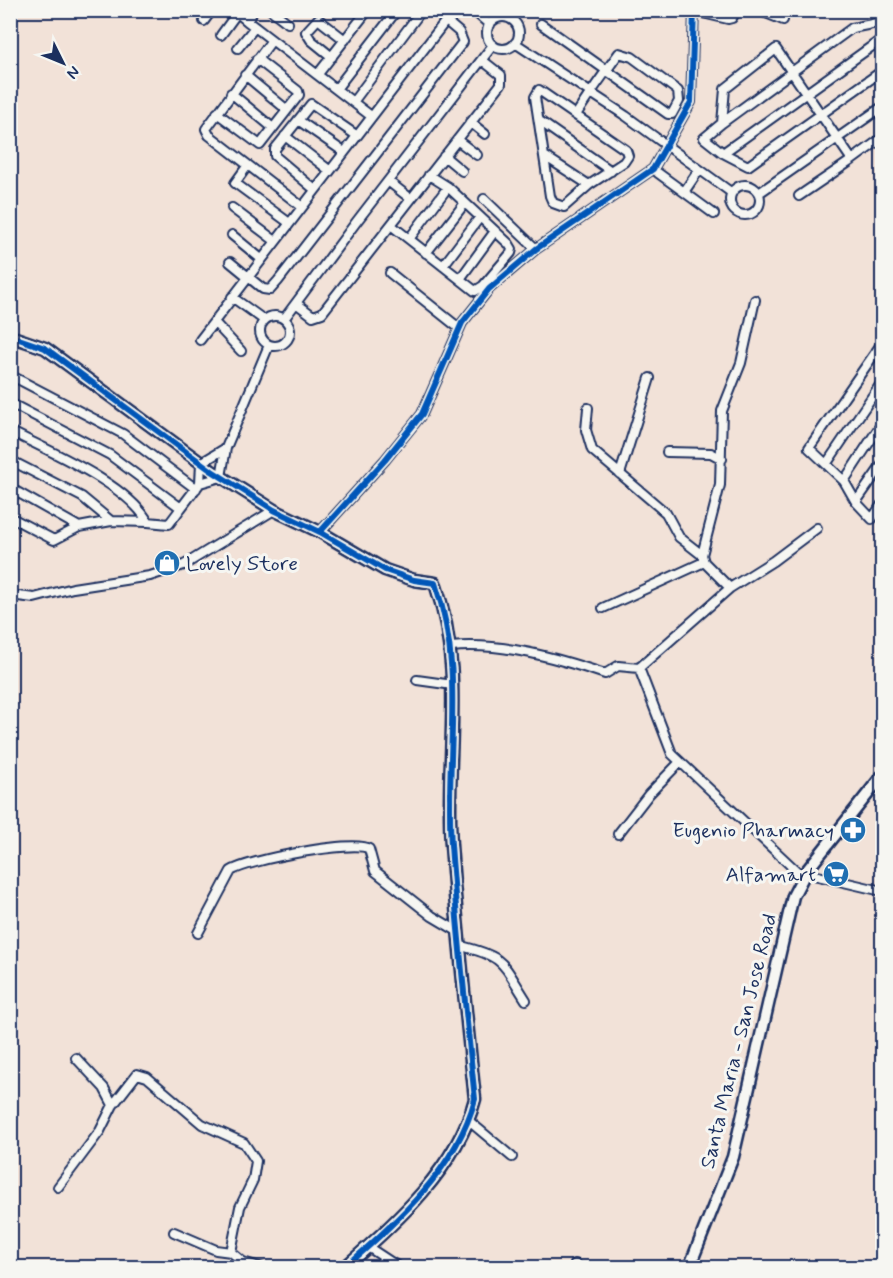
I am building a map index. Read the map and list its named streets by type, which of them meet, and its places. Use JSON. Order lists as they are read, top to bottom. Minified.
{"streets":{"street":["Santa Maria - San Jose Road"]},"places":{"shop":["Lovely Store"],"pharmacy":["Eugenio Pharmacy"],"supermarket":["Alfamart"]},"north":"bottom right"}
